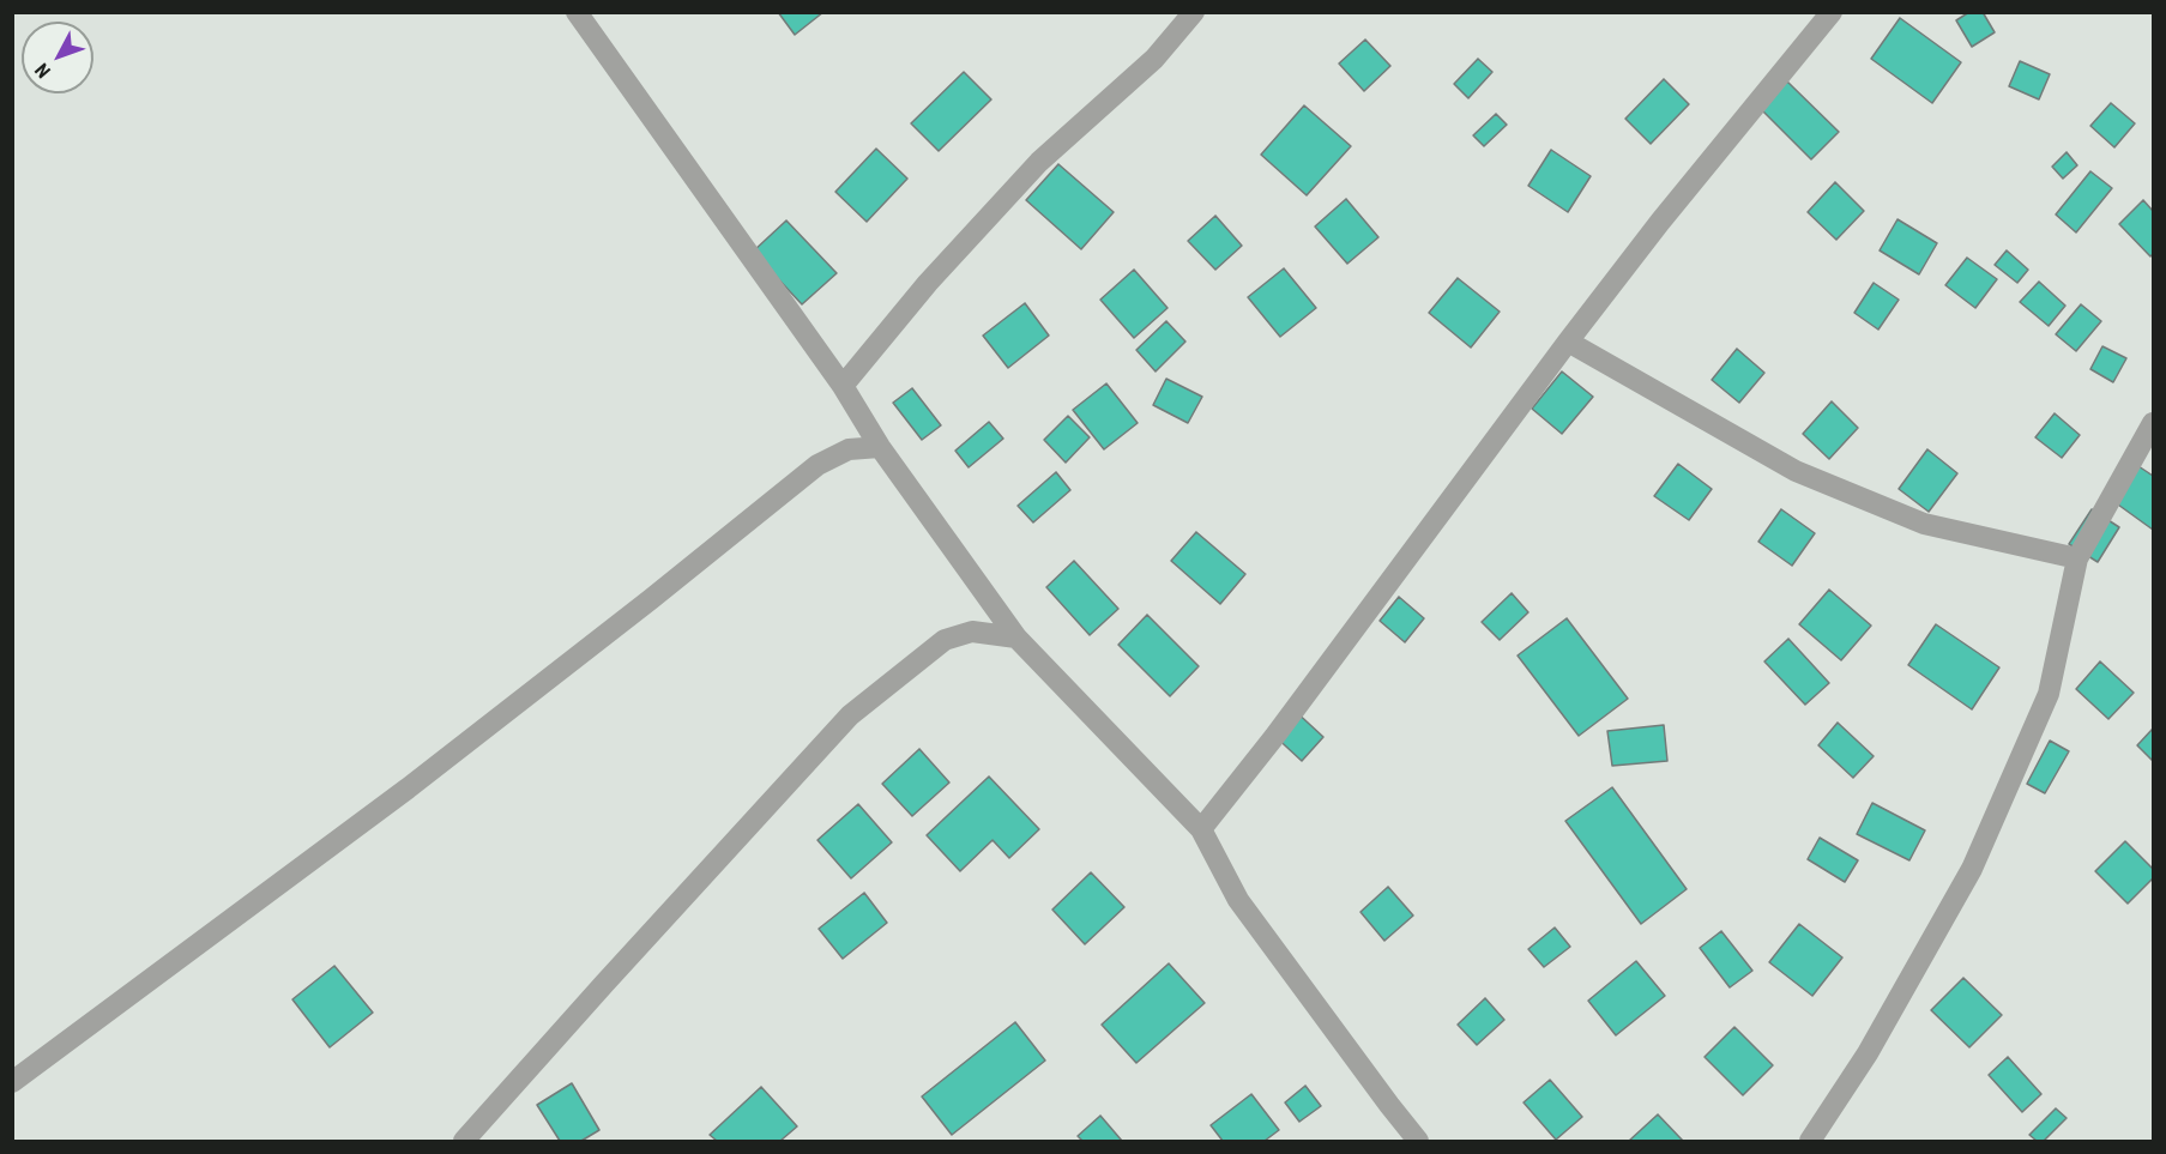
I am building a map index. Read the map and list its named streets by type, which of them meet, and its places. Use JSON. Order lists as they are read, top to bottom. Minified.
{"north":"bottom left"}
